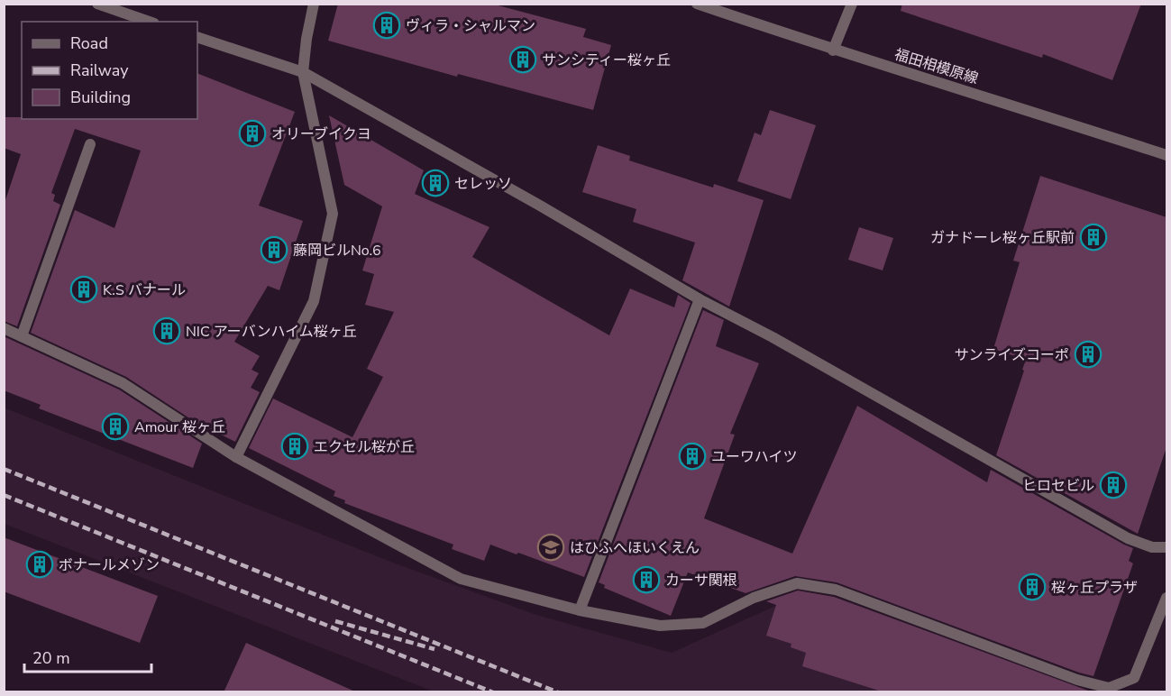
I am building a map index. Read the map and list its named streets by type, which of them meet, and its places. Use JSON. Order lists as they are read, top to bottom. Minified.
{"streets":{"street":["福田相模原線"]},"places":{"building":["ヴィラ・シャルマン","サンシティー桜ヶ丘","オリーブイクヨ","セレッソ","ガナドーレ桜ヶ丘駅前","藤岡ビルNo.6","K.S バナール","NIC アーバンハイム桜ヶ丘","サンライズコーポ","Amour 桜ヶ丘","エクセル桜が丘","ユーワハイツ","ヒロセビル","ボナールメゾン","カーサ関根","桜ヶ丘プラザ"],"school or university":["はひふへほいくえん"]},"legend":["Road","Railway","Building"],"scale_bar":"20 m"}
